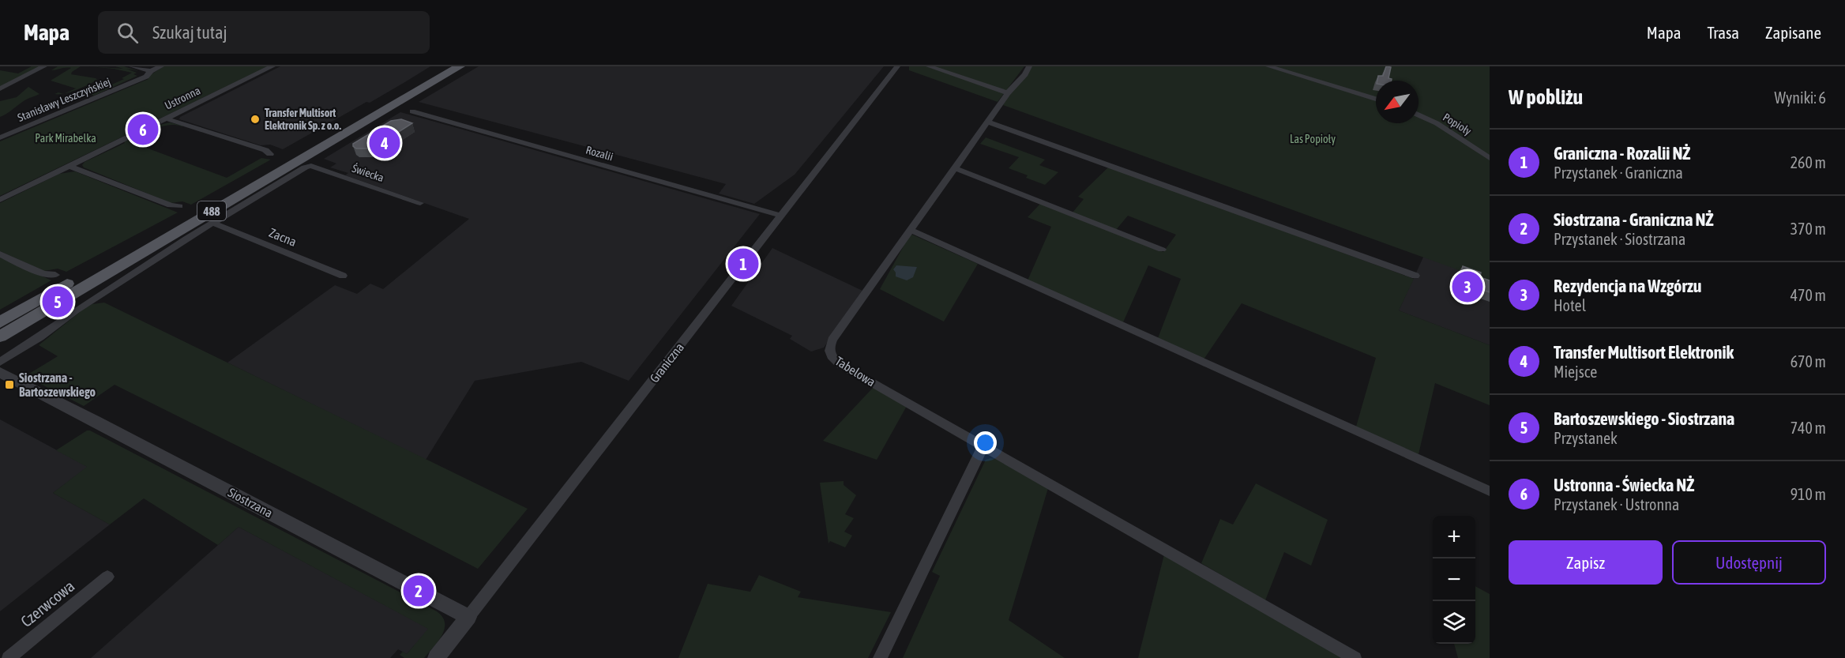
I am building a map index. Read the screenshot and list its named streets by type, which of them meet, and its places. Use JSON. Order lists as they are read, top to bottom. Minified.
{"streets":{"main road":["488"],"street":["Ustronna","Stanisławy Leszczyńskiej","Popioły","Rozalii","Świecka","Zacna","Graniczna","Tabelowa","Siostrzana","Czerwcowa"]},"crossings":[["Rozalii","Graniczna"],["Świecka","Zacna"],["Graniczna","Siostrzana"]],"parks":["Park Mirabelka","Las Popioły"],"places":{"other":["Transfer Multisort Elektronik Sp. z o.o."],"transit":["Siostrzana - Bartoszewskiego"]},"north":"bottom left","page":{"header":"Mapa","search":"Szukaj tutaj","nav":["Mapa","Trasa","Zapisane"],"heading":["W pobliżu","Wyniki: 6"],"pins":["6","4","1","3","5","2"],"list":[{"mark":"1","name":"Graniczna - Rozalii NŻ","note":"Przystanek · Graniczna","value":"260 m"},{"mark":"2","name":"Siostrzana - Graniczna NŻ","note":"Przystanek · Siostrzana","value":"370 m"},{"mark":"3","name":"Rezydencja na Wzgórzu","note":"Hotel","value":"470 m"},{"mark":"4","name":"Transfer Multisort Elektronik","note":"Miejsce","value":"670 m"},{"mark":"5","name":"Bartoszewskiego - Siostrzana","note":"Przystanek","value":"740 m"},{"mark":"6","name":"Ustronna - Świecka NŻ","note":"Przystanek · Ustronna","value":"910 m"}],"map_buttons":["+","−"],"buttons":["Zapisz","Udostępnij"]}}
